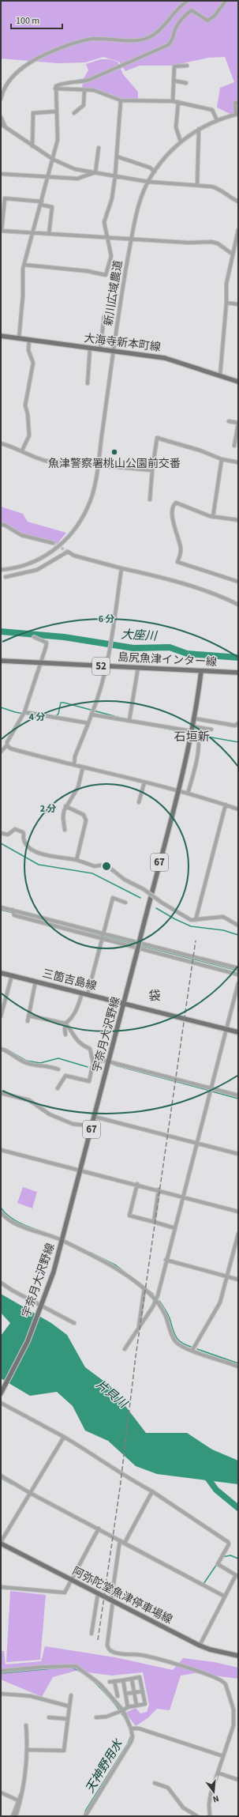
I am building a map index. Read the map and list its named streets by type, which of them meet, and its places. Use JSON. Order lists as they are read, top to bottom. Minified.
{"streets":{"main road":["大海寺新本町線","島尻魚津インター線","52","67","三箇吉島線","宇奈月大沢野線","阿弥陀堂魚津停車場線"],"street":["新川広域農道"]},"crossings":[["新川広域農道","大海寺新本町線"],["島尻魚津インター線","宇奈月大沢野線"],["三箇吉島線","宇奈月大沢野線"]],"districts":["石垣新","袋"],"water":["大座川","片貝川","天神野用水"],"places":["魚津警察署桃山公園前交番"],"scale_bar":"100 m","north":"bottom","rings":["6 分","4 分","2 分"]}
